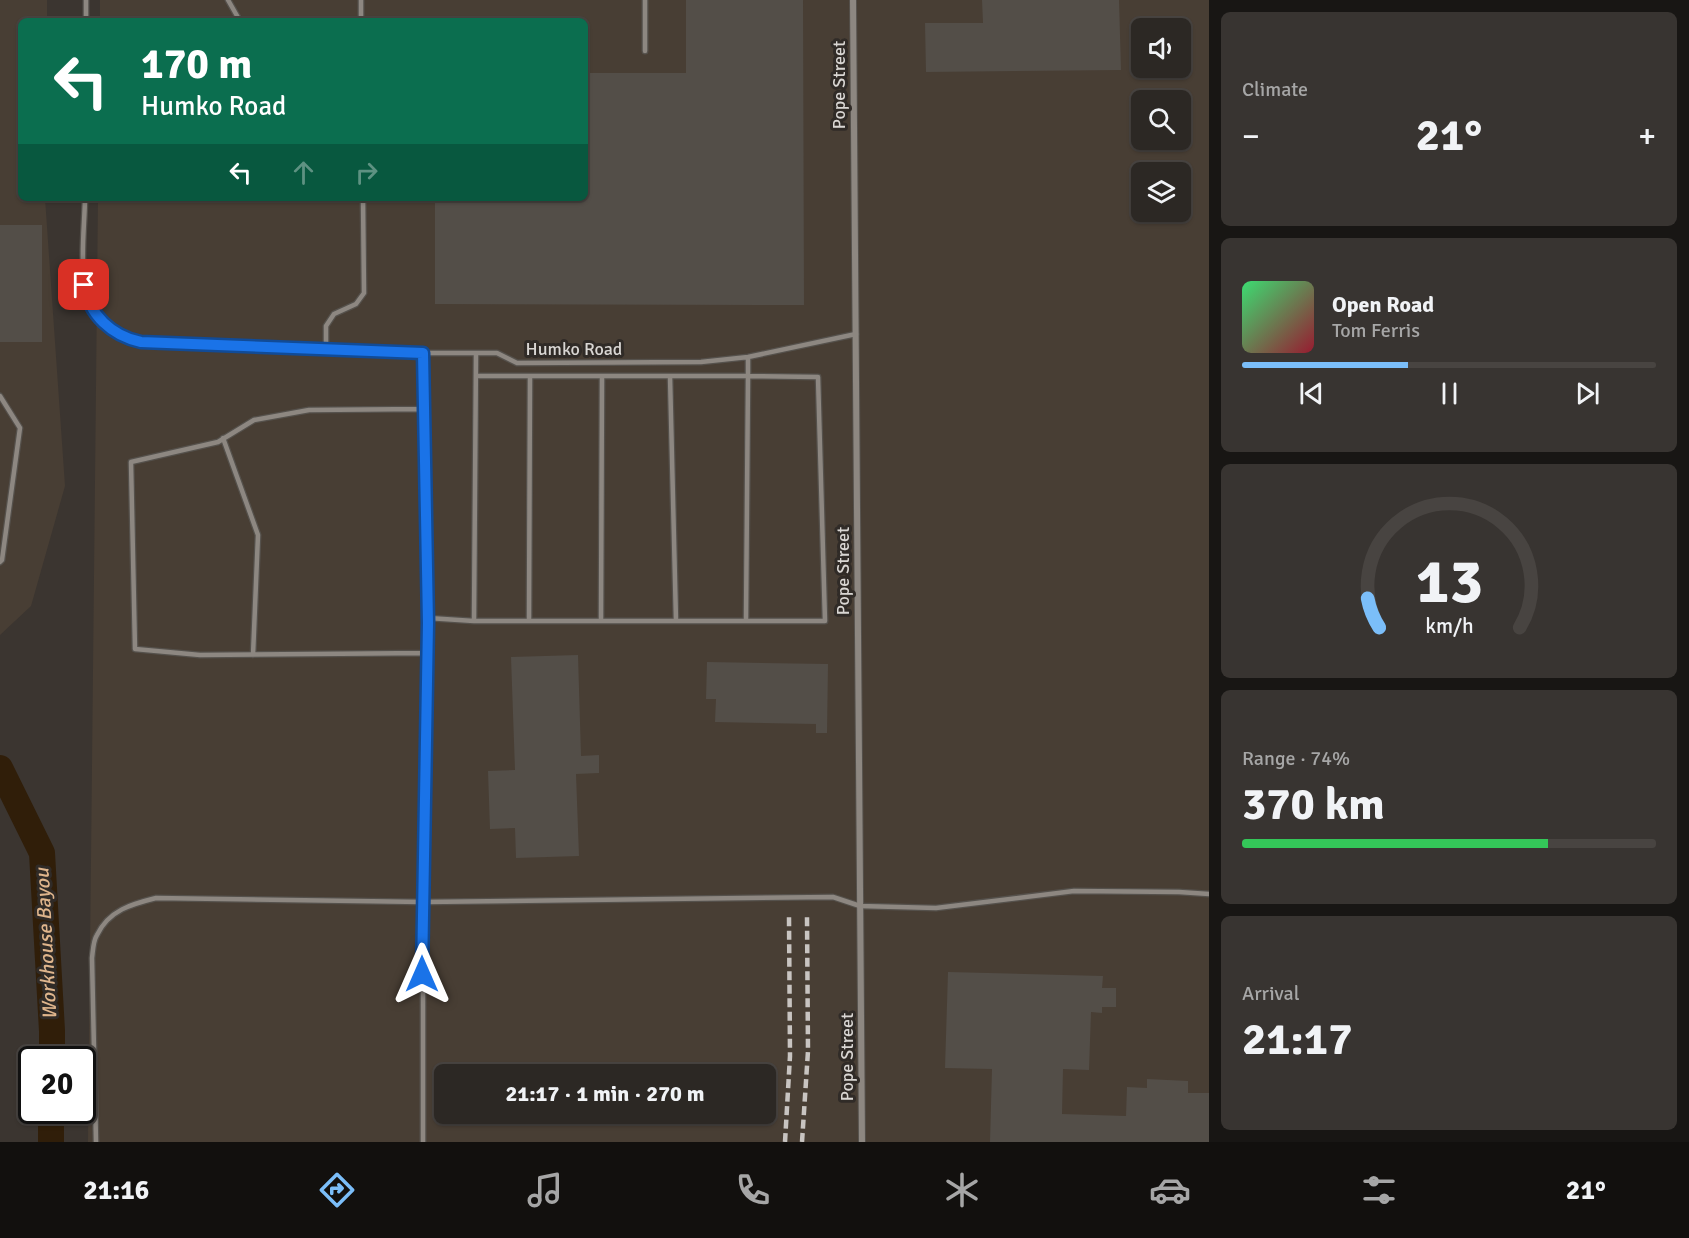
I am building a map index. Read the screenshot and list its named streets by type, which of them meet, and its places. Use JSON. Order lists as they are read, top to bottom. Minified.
{"streets":{"street":["Pope Street"],"lane":["Humko Road"]},"crossings":[["Pope Street","Humko Road"]],"water":["Workhouse Bayou"],"page":{"tile":["Climate",["Range · 74%","370 km"],["Arrival","21:17"]],"turn":["170 m","Humko Road"],"heat":["−","21°","+"],"song":["Open Road","Tom Ferris"],"limit":"20","trip":"21:17 · 1 min · 270 m","tabs":["21:16","21°"],"gauge":["13","km/h"]}}
